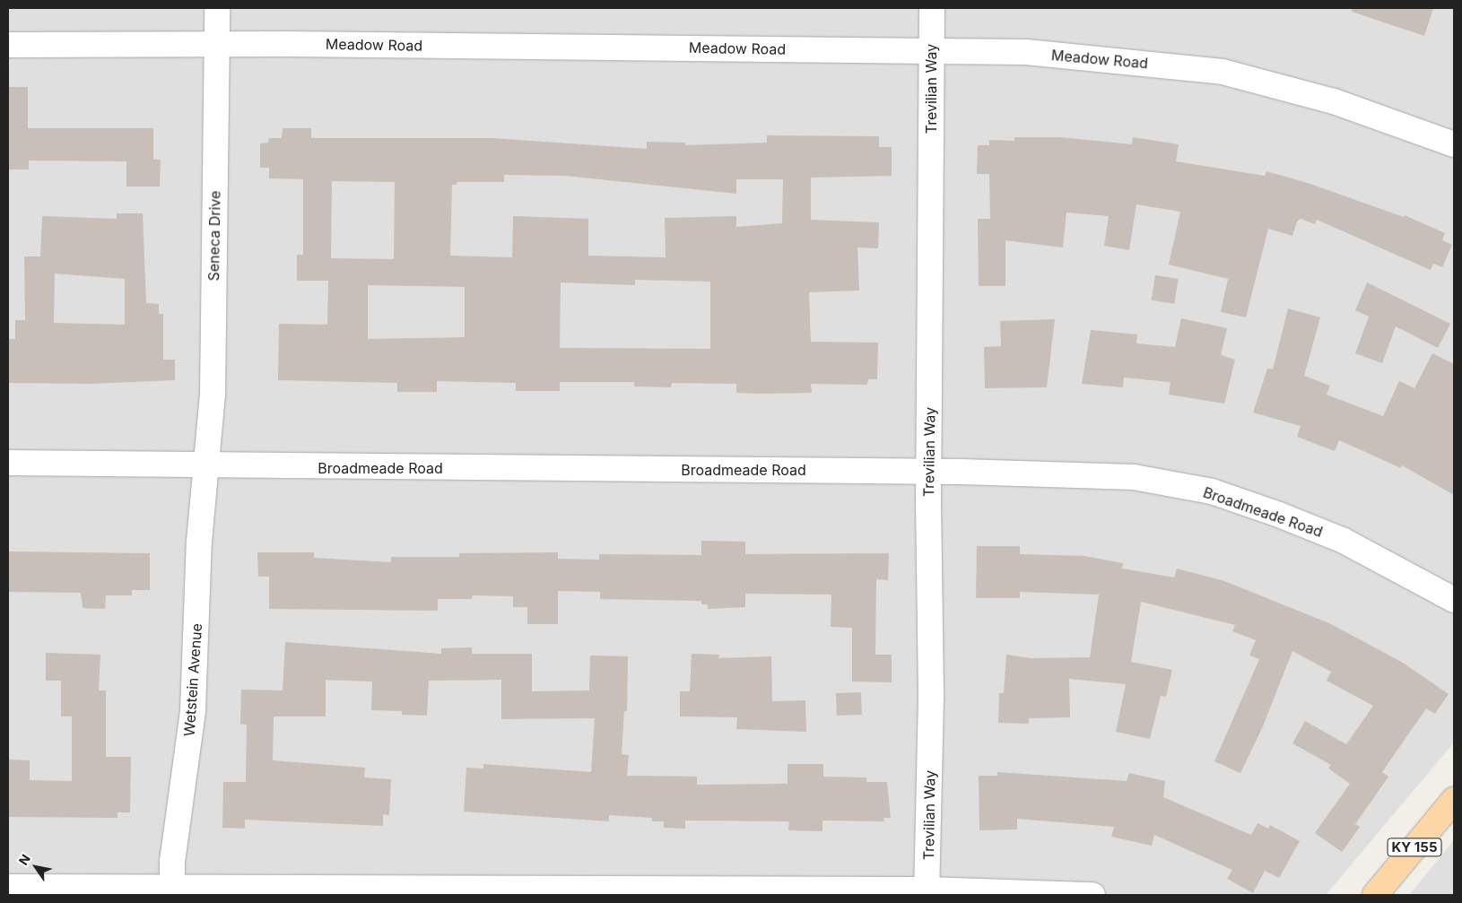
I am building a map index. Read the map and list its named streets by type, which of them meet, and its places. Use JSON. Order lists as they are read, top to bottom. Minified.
{"streets":{"main road":["KY 155"],"street":["Meadow Road","Trevilian Way","Seneca Drive","Broadmeade Road","Wetstein Avenue"]},"crossings":[["Meadow Road","Trevilian Way"],["Meadow Road","Seneca Drive"],["Trevilian Way","Broadmeade Road"],["Seneca Drive","Broadmeade Road"],["Seneca Drive","Wetstein Avenue"],["Broadmeade Road","Wetstein Avenue"]],"north":"top left"}
